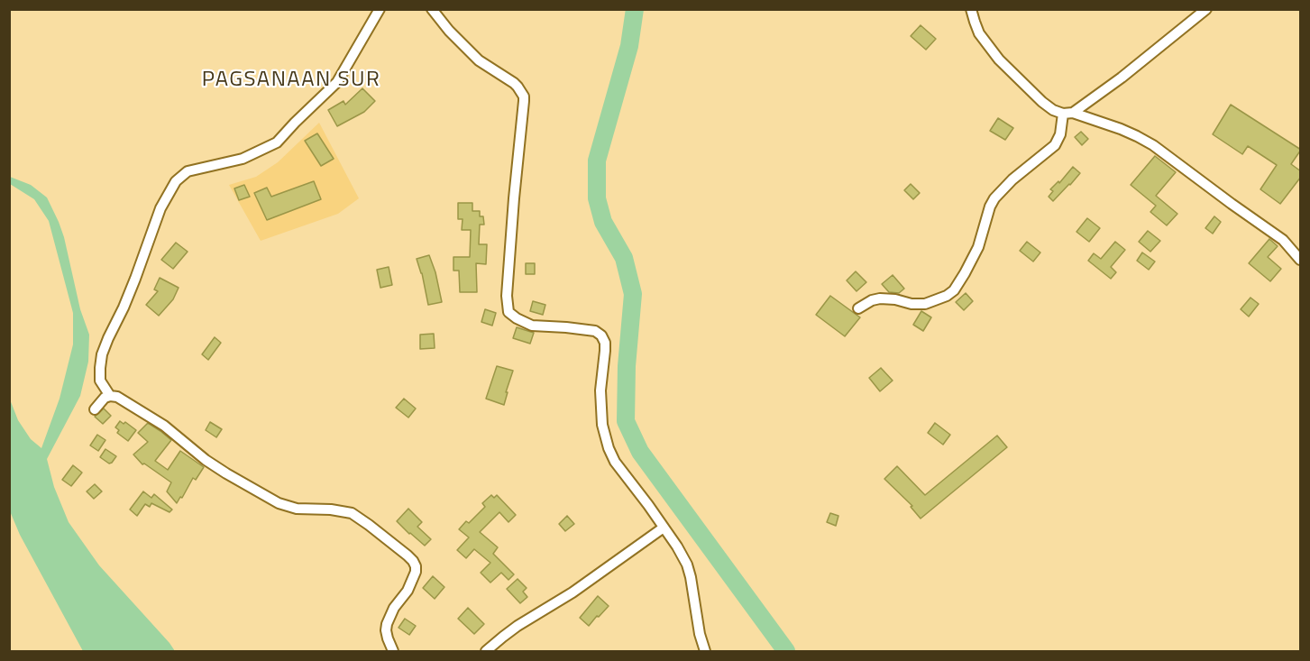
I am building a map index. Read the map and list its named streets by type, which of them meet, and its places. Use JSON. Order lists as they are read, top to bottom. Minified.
{"districts":["PAGSANAAN SUR"]}
